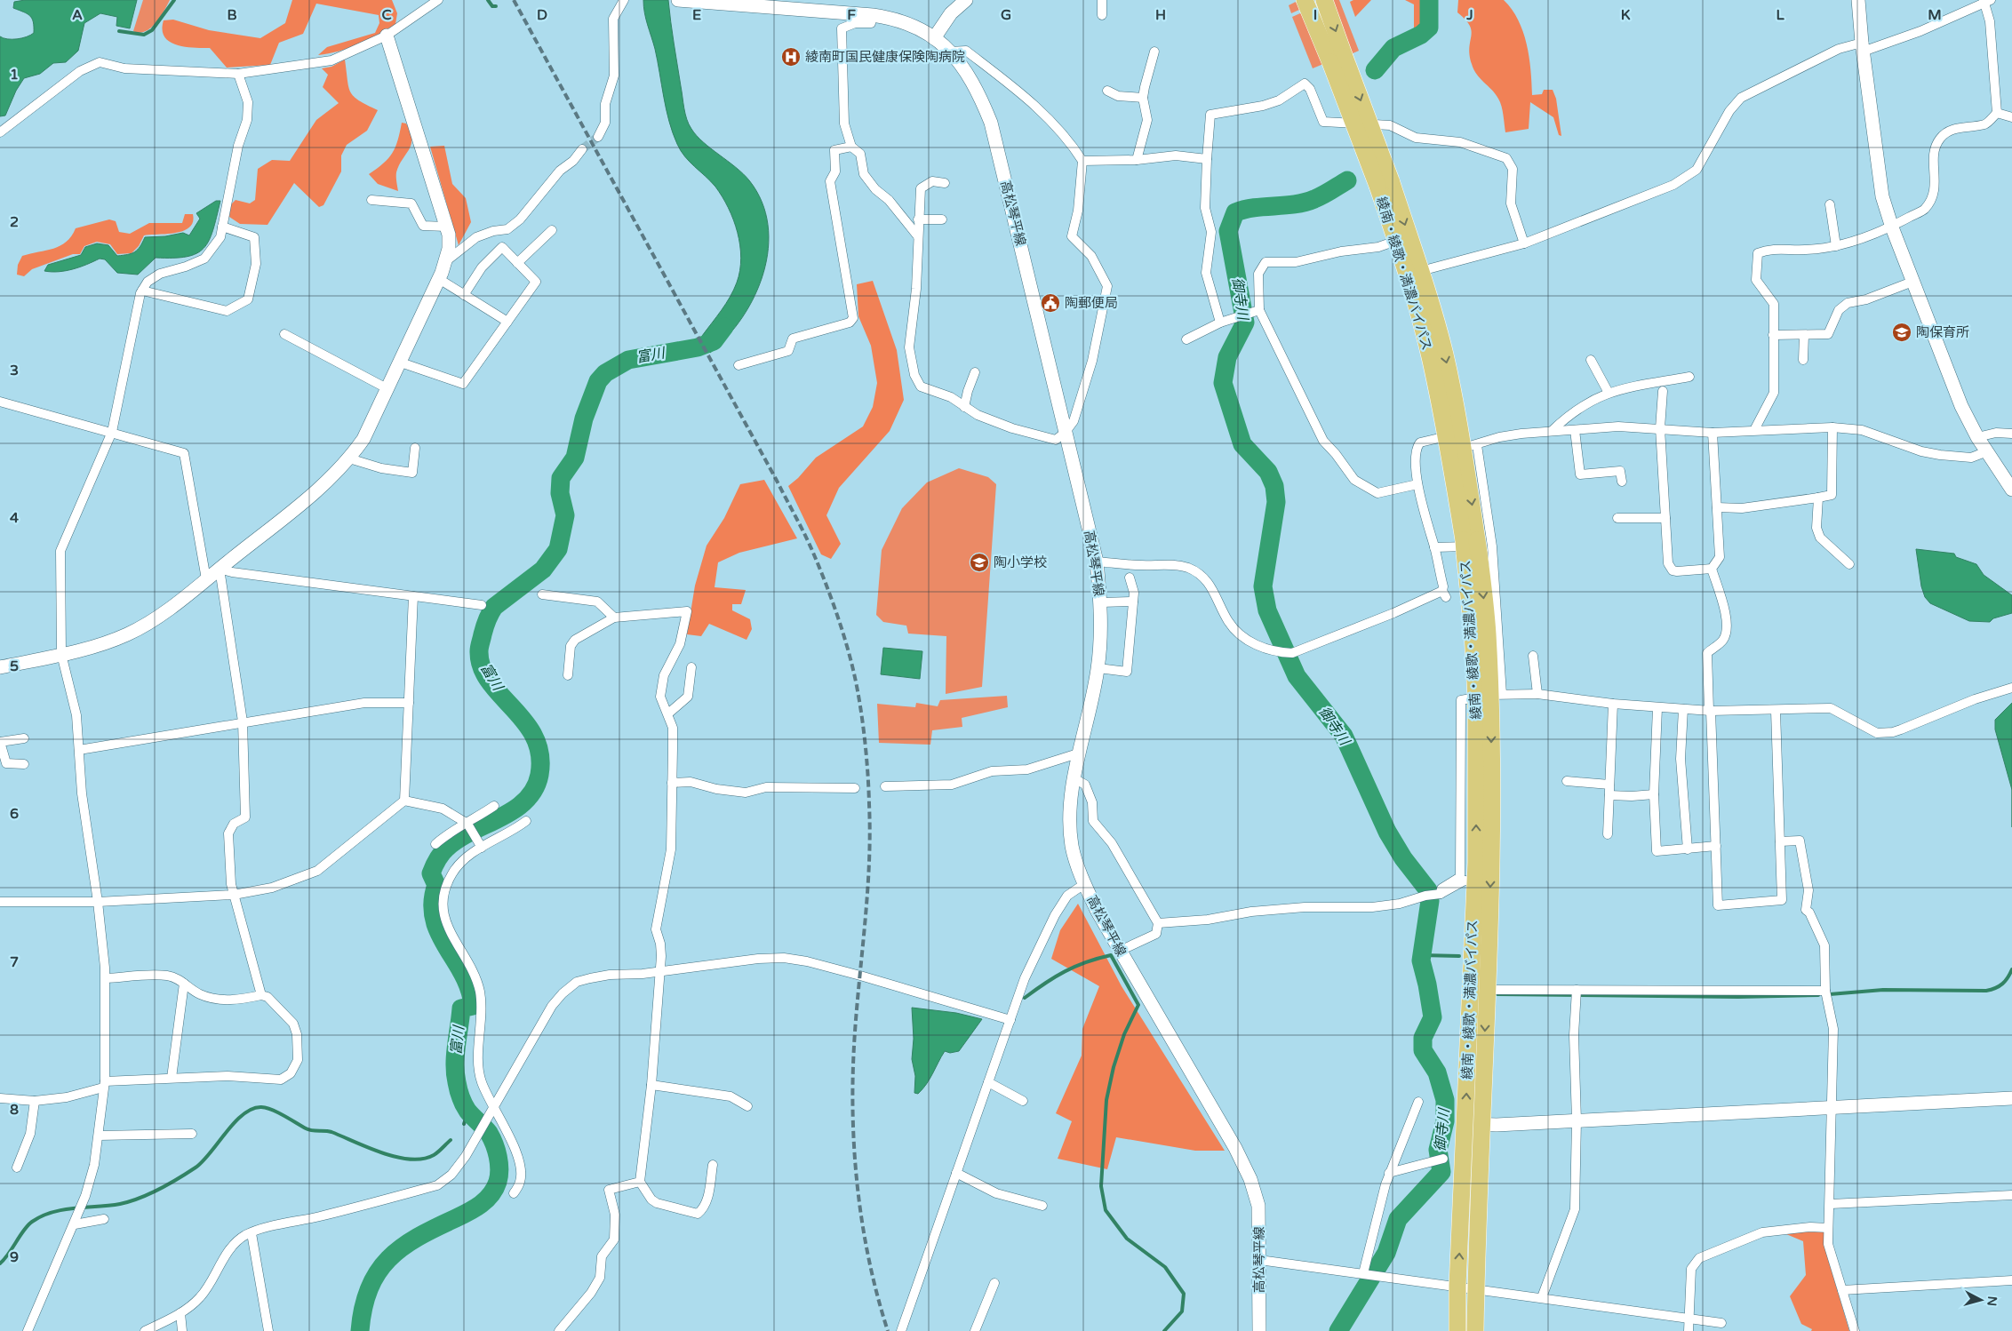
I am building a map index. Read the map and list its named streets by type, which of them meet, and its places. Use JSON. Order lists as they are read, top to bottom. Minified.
{"streets":{"highway":["綾南・綾歌・満濃バイパス"],"street":["高松琴平線"]},"water":["御寺川","富川"],"places":{"hospital":["綾南町国民健康保険陶病院"],"public building":["陶郵便局"],"school or university":["陶保育所","陶小学校"]},"north":"right","grid":{"columns":["A","B","C","D","E","F","G","H","I","J","K","L","M"],"rows":["1","2","3","4","5","6","7","8","9"]}}
